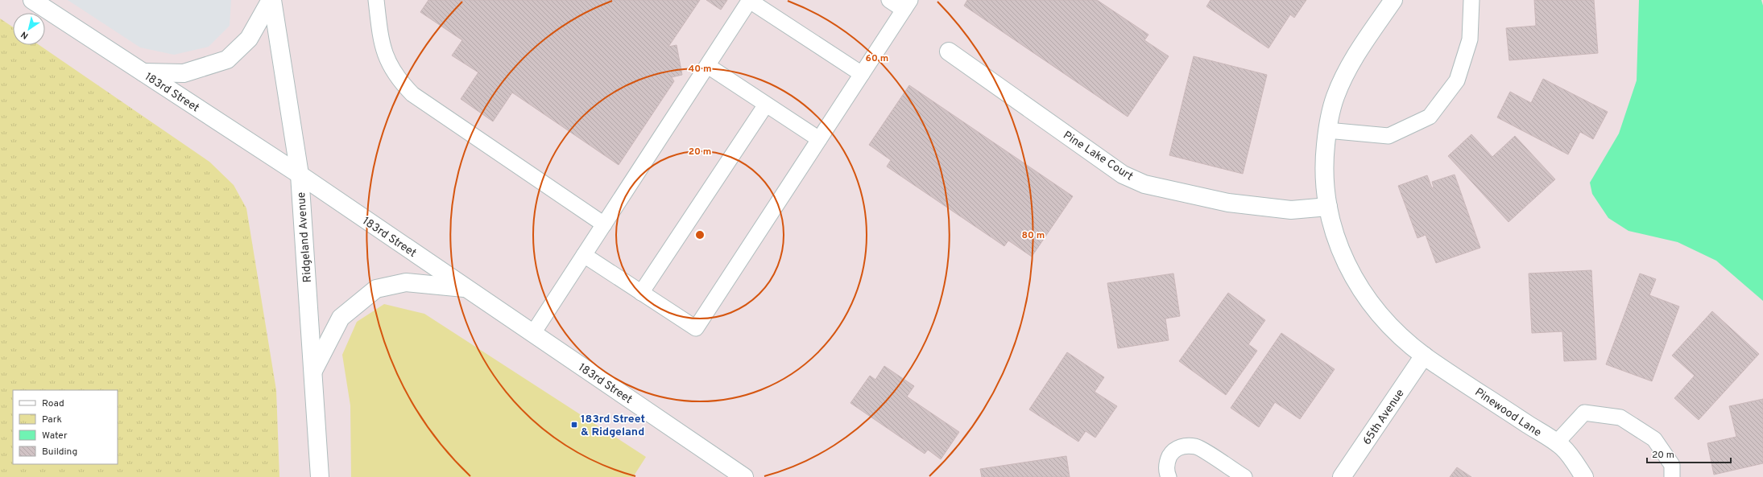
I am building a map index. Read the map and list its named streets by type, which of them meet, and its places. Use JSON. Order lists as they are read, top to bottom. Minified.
{"streets":{"street":["183rd Street","Pine Lake Court","Ridgeland Avenue","Pinewood Lane","65th Avenue"]},"crossings":[["183rd Street","Ridgeland Avenue"],["Pine Lake Court","Pinewood Lane"],["Pinewood Lane","65th Avenue"]],"places":{"transit":["183rd Street & Ridgeland"]},"legend":["Road","Park","Water","Building"],"scale_bar":"20 m","north":"bottom left","rings":["60 m","40 m","20 m","80 m"]}
